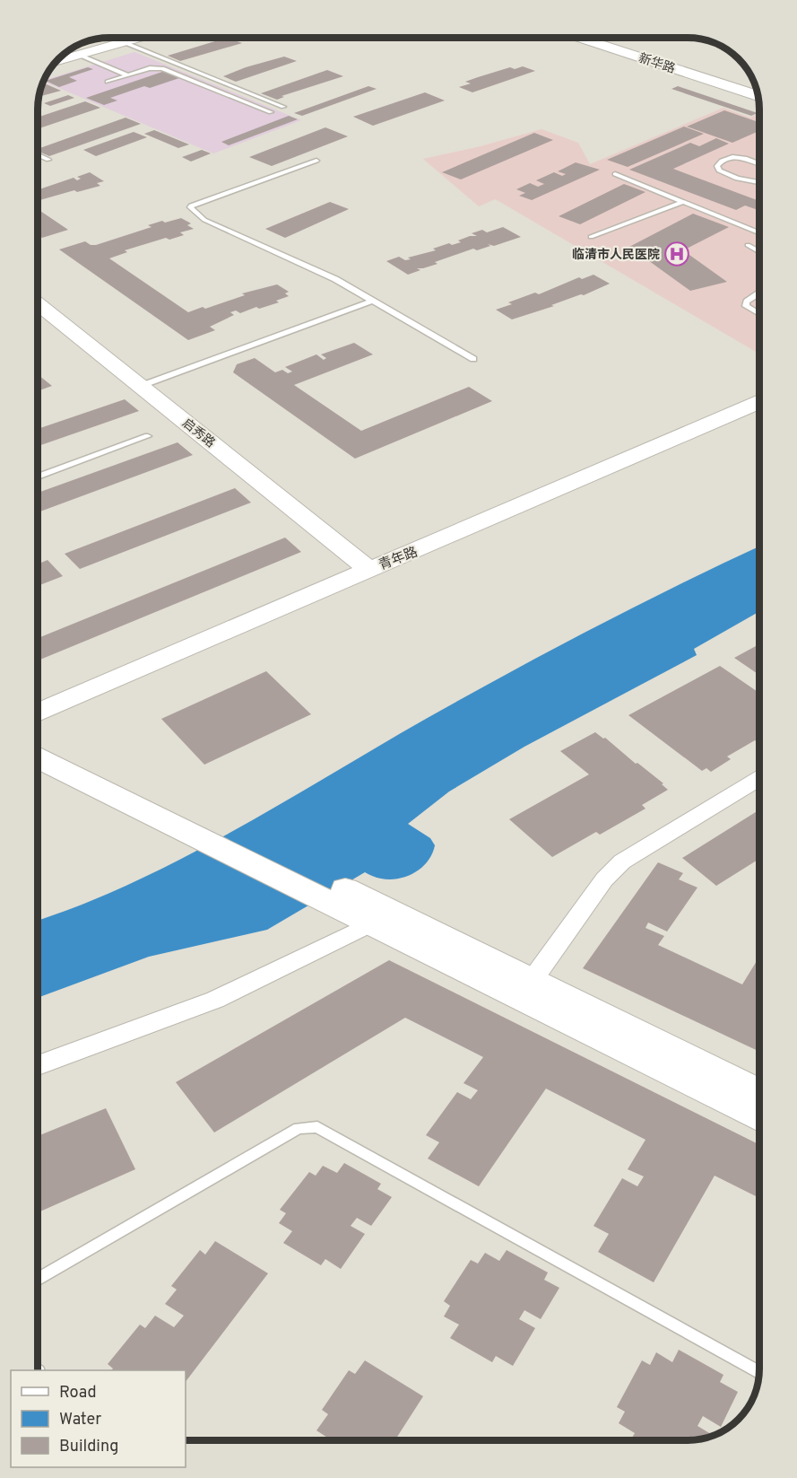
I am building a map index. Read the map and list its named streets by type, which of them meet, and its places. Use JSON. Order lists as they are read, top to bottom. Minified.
{"streets":{"street":["新华路","启秀路","青年路"]},"crossings":[["启秀路","青年路"]],"places":{"hospital":["临清市人民医院"]},"legend":["Road","Water","Building"]}
